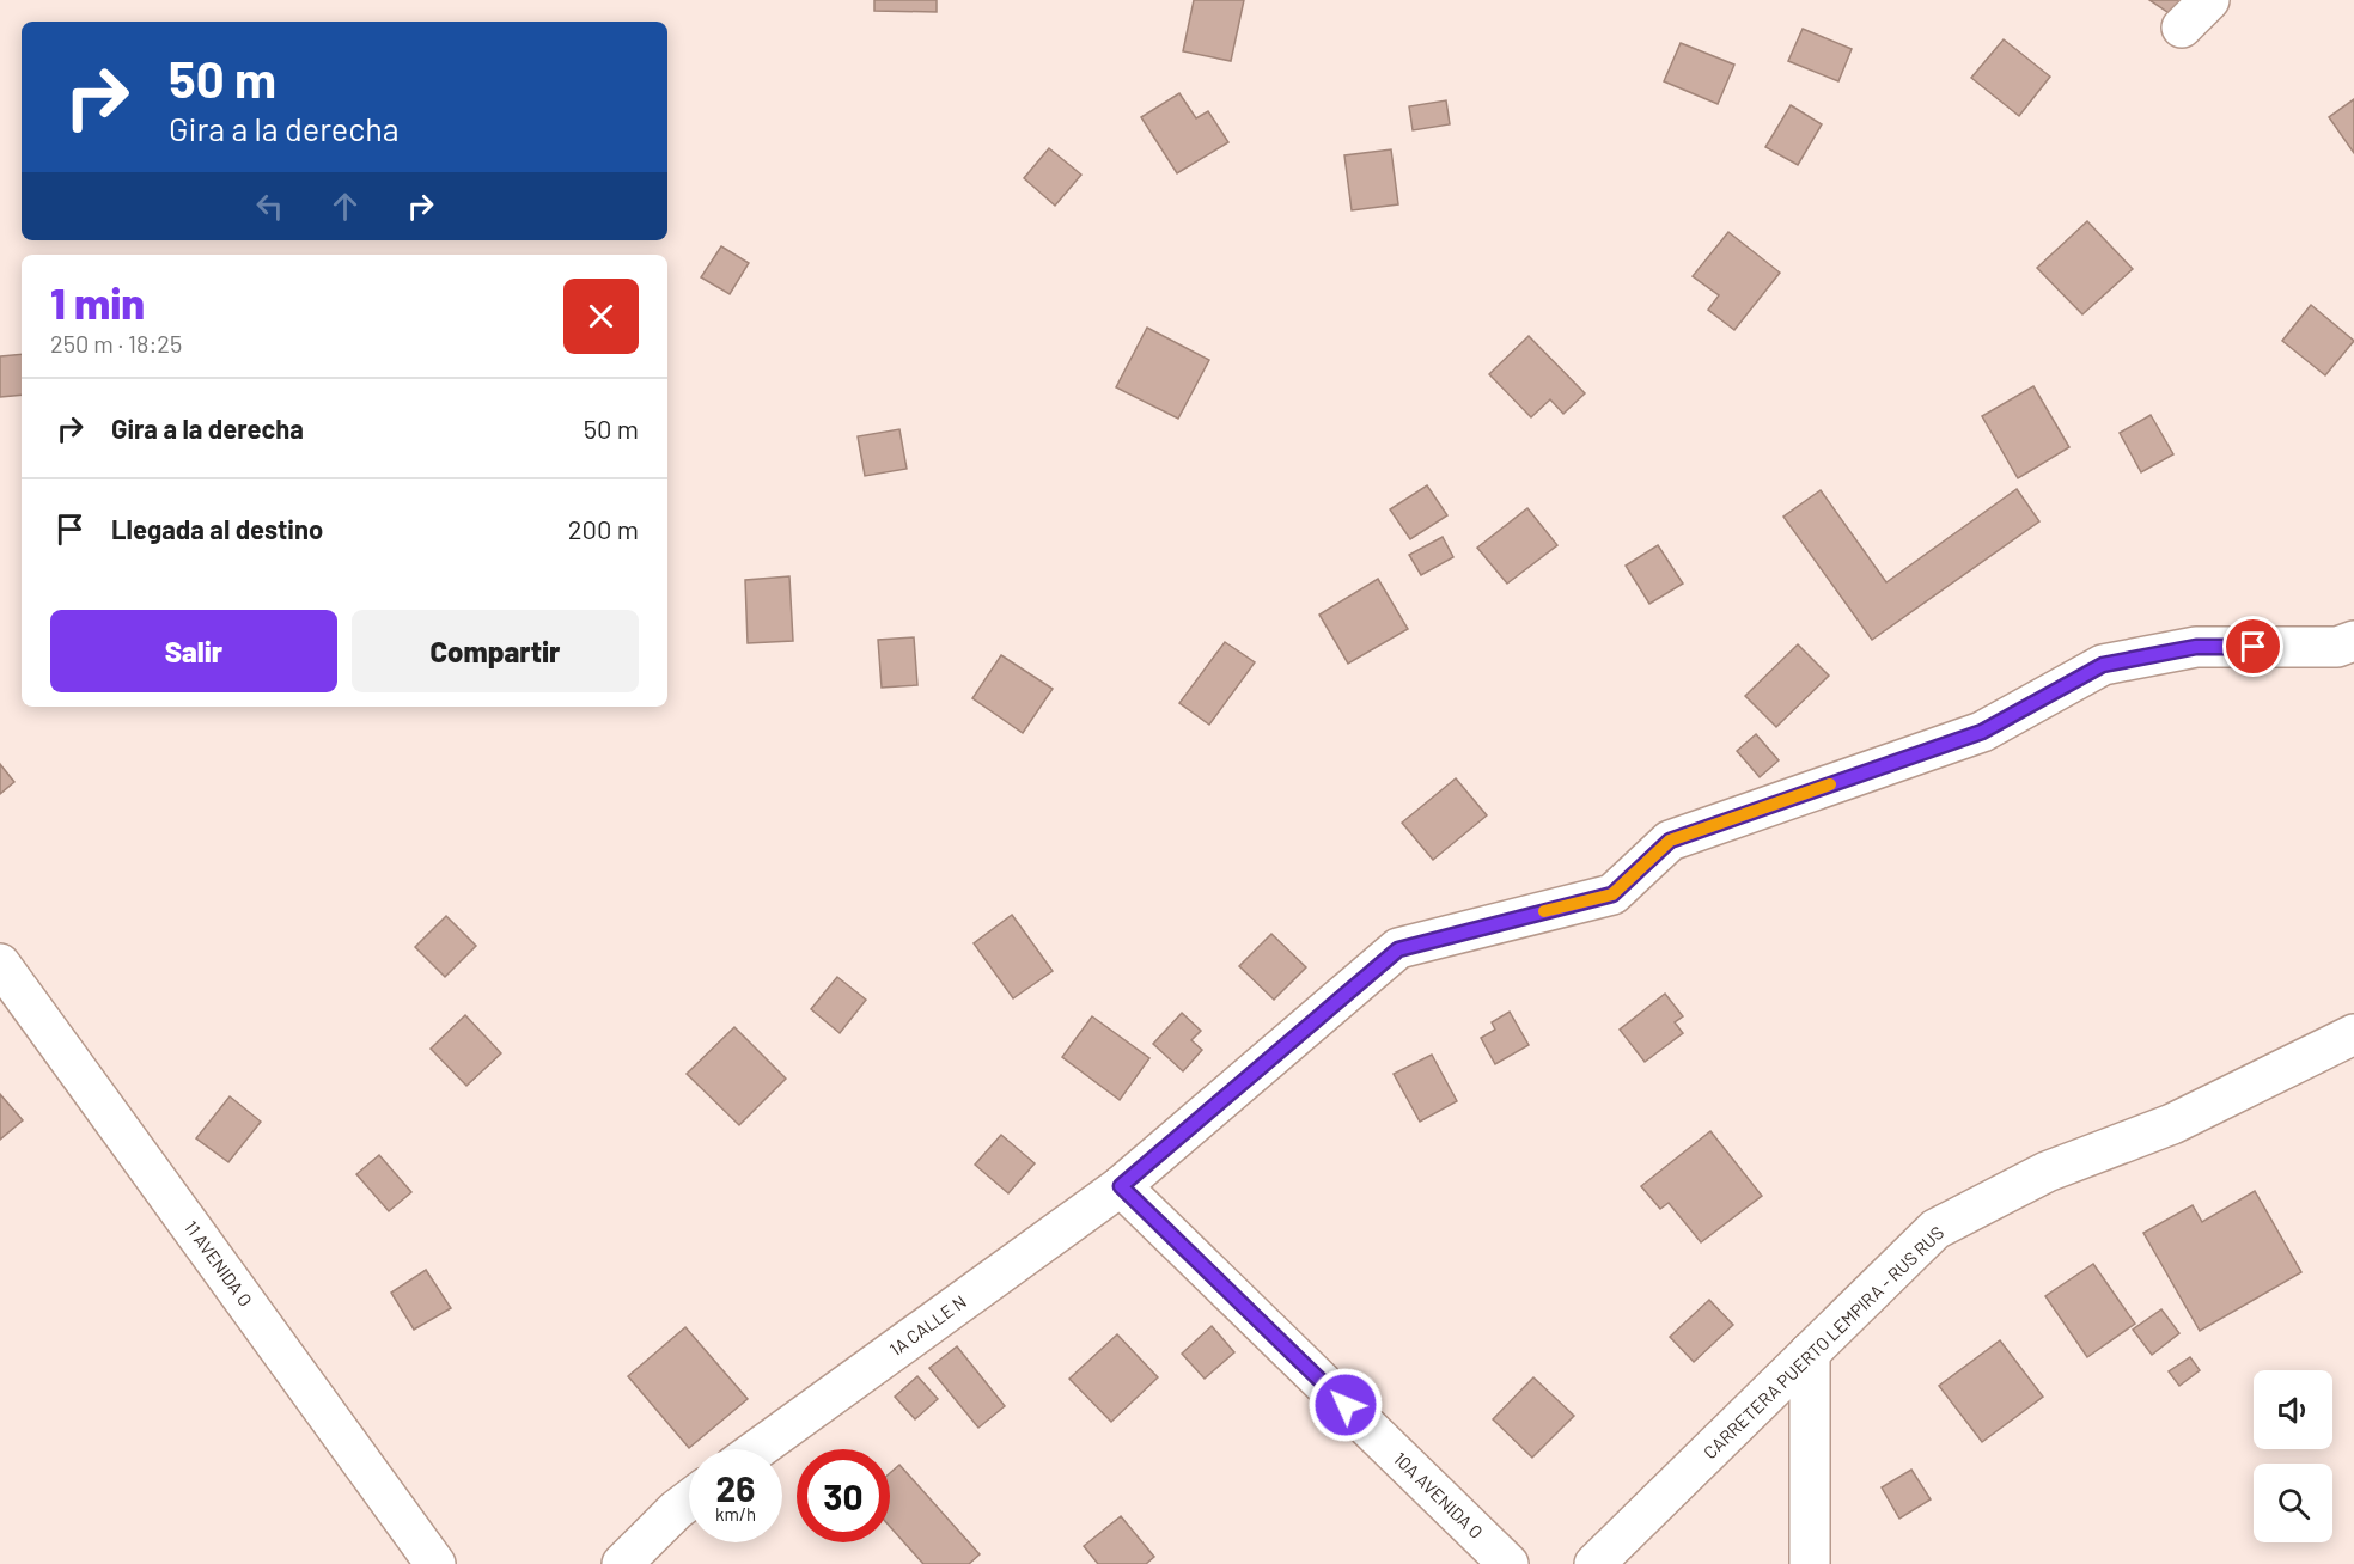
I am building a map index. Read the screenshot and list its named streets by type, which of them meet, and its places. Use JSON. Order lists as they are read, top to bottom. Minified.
{"streets":{"street":["11 AVENIDA O","1A CALLE N","CARRETERA PUERTO LEMPIRA - RUS RUS","10A AVENIDA O"]},"crossings":[["1A CALLE N","10A AVENIDA O"]],"page":{"turn":["50 m","Gira a la derecha"],"heading":["1 min","250 m · 18:25"],"list":[{"name":"Gira a la derecha","value":"50 m"},{"name":"Llegada al destino","value":"200 m"}],"buttons":["Salir","Compartir"],"speed":"26 km/h","limit":"30"}}
